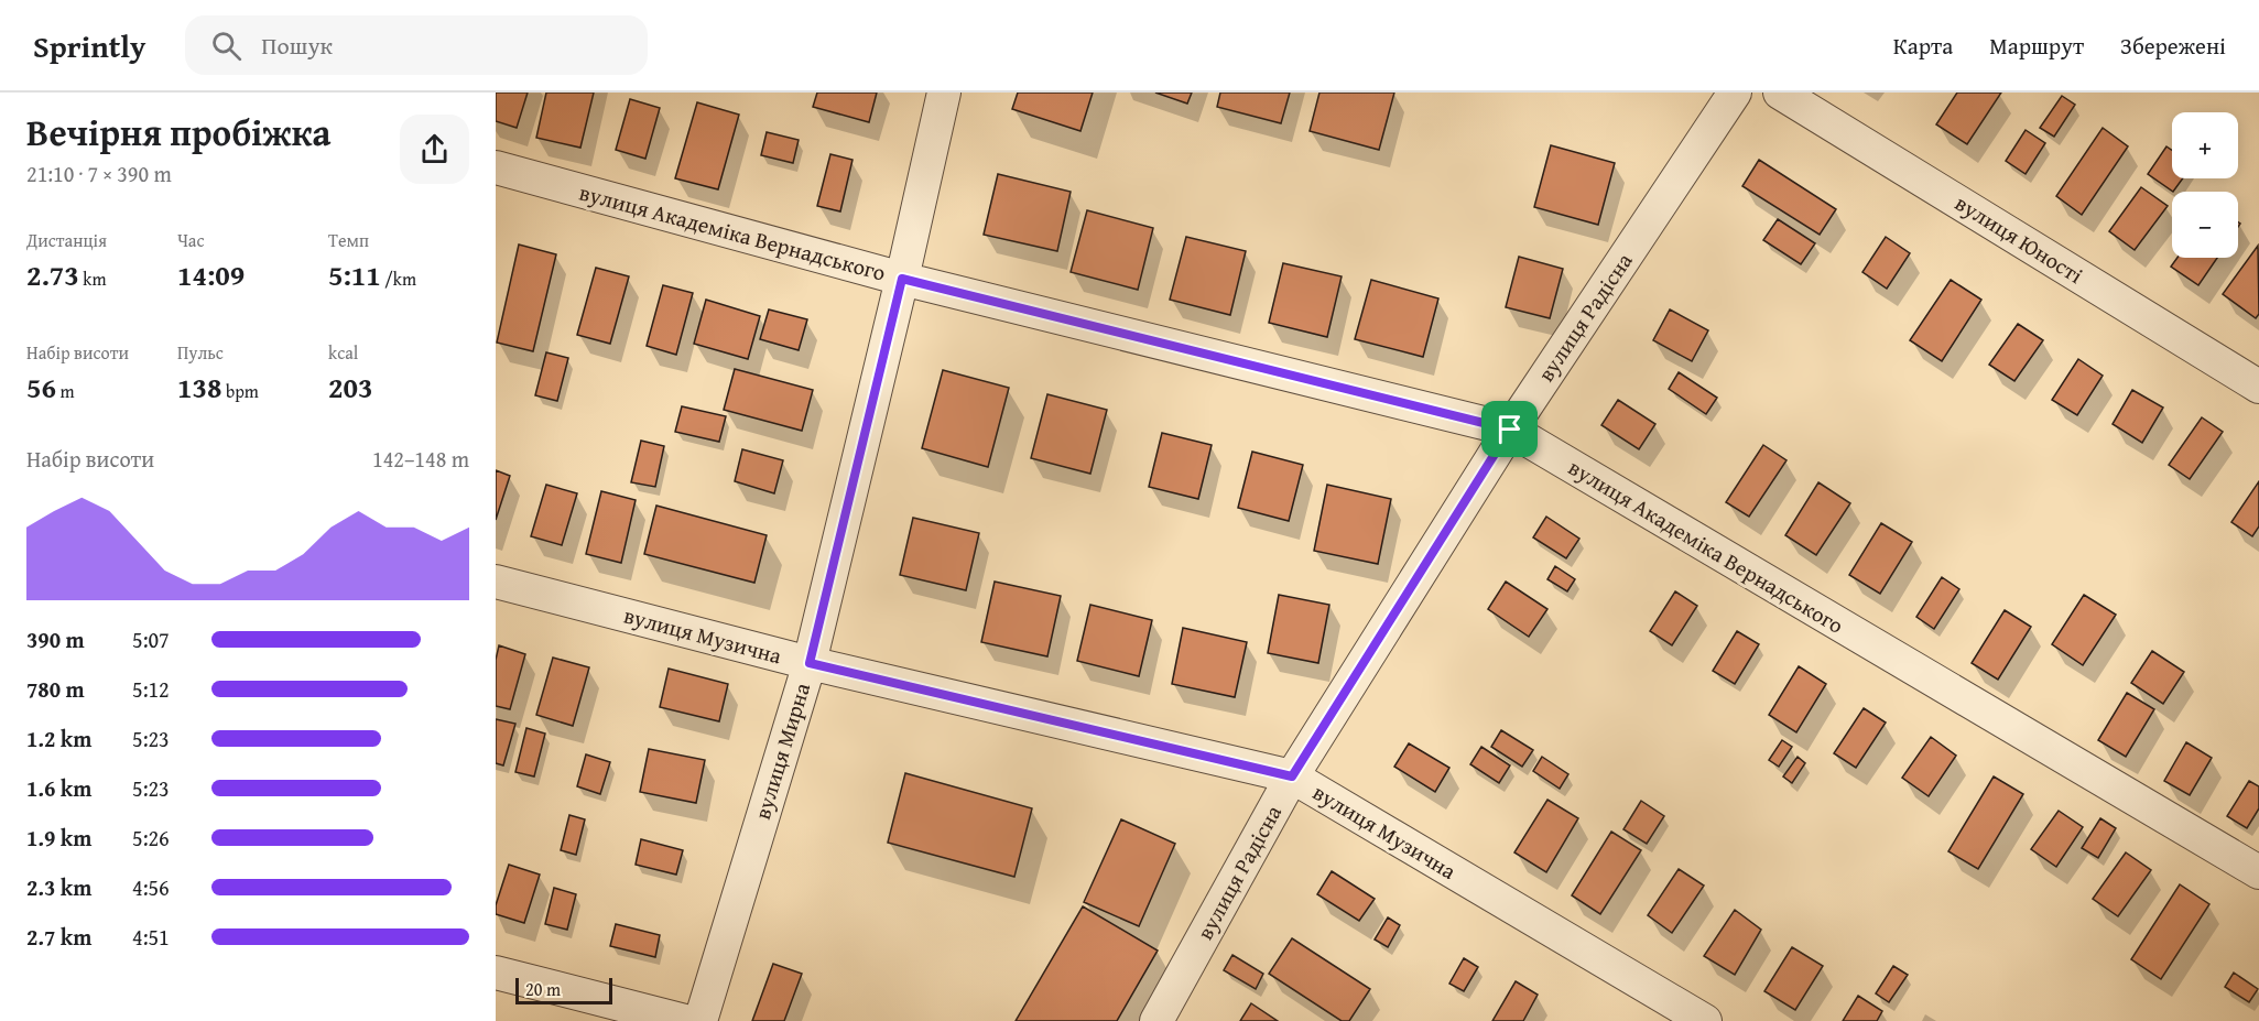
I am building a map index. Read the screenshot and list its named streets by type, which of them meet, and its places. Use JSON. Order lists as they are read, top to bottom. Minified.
{"streets":{"street":["вулиця Академіка Вернадського","вулиця Юності","вулиця Радісна","вулиця Музична","вулиця Мирна"]},"crossings":[["вулиця Академіка Вернадського","вулиця Радісна"],["вулиця Академіка Вернадського","вулиця Мирна"],["вулиця Радісна","вулиця Музична"],["вулиця Музична","вулиця Мирна"]],"scale_bar":"20 m","page":{"header":"Sprintly","search":"Пошук","nav":["Карта","Маршрут","Збережені"],"heading":["Вечірня пробіжка","21:10 · 7 × 390 m"],"map_buttons":["+","−"],"stats":[["Дистанція","2.73 km"],["Час","14:09"],["Темп","5:11 /km"],["Набір висоти","56 m"],["Пульс","138 bpm"],["kcal","203"]],"chart":["Набір висоти","142–148 m"],"list":[{"name":"390 m","note":"5:07"},{"name":"780 m","note":"5:12"},{"name":"1.2 km","note":"5:23"},{"name":"1.6 km","note":"5:23"},{"name":"1.9 km","note":"5:26"},{"name":"2.3 km","note":"4:56"},{"name":"2.7 km","note":"4:51"}],"scale":"20 m"}}
